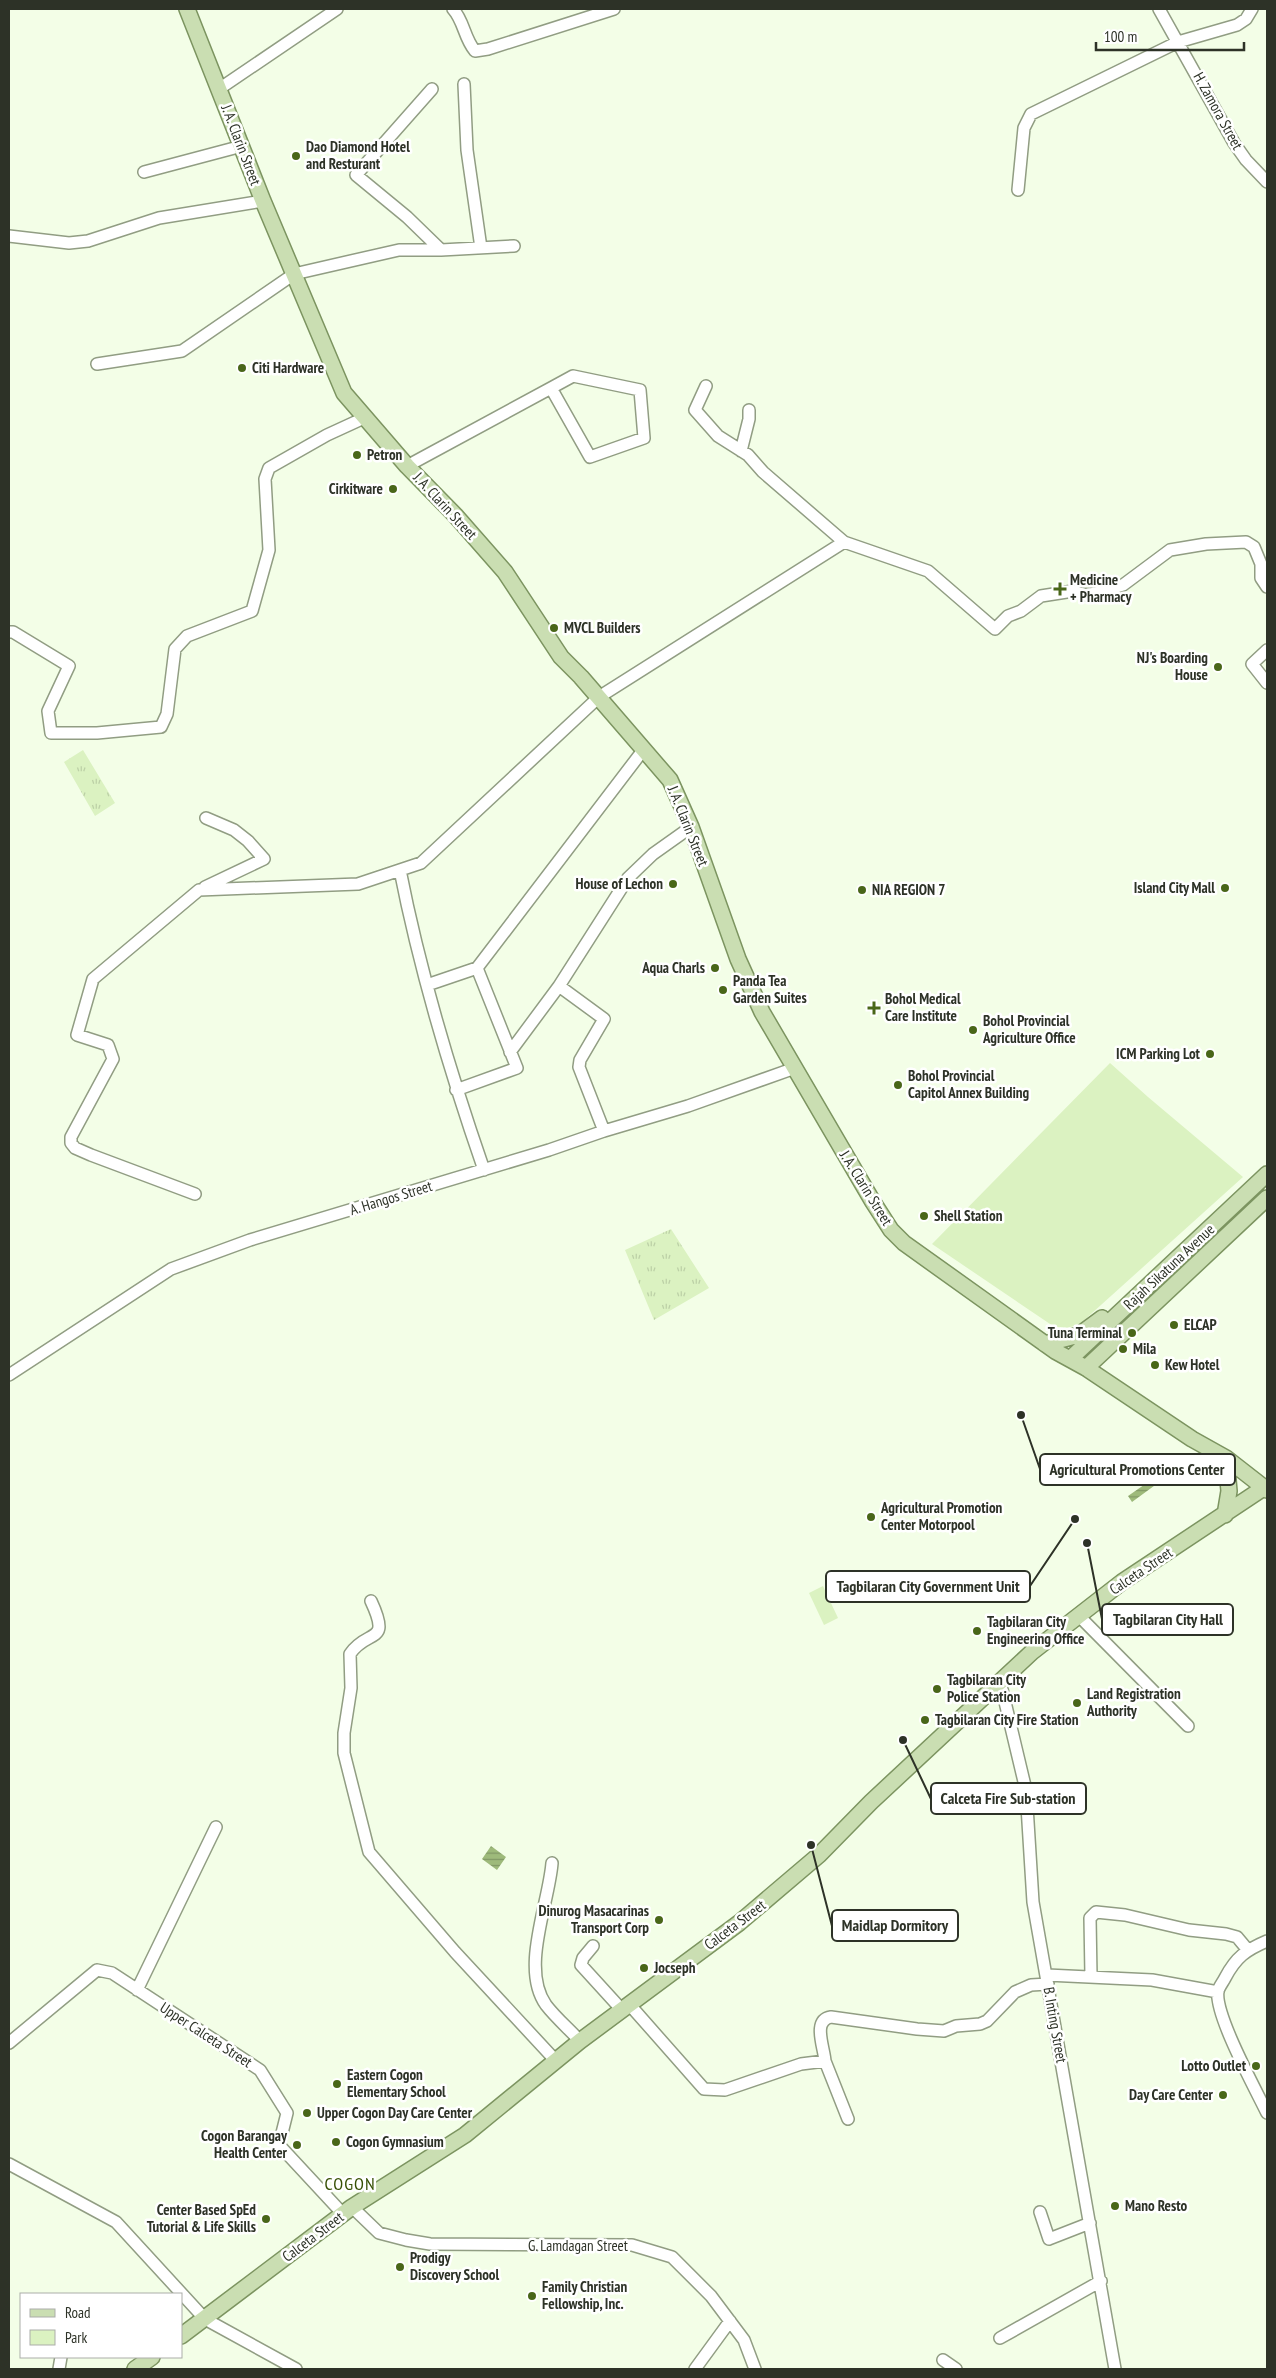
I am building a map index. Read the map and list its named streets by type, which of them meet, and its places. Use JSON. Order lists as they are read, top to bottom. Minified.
{"streets":{"main road":["J. A. Clarin Street","Rajah Sikatuna Avenue","Calceta Street"],"street":["H. Zamora Street","A. Hangos Street","B. Inting Street","Upper Calceta Street","G. Lamdagan Street"]},"crossings":[["J. A. Clarin Street","A. Hangos Street"],["J. A. Clarin Street","Rajah Sikatuna Avenue"],["J. A. Clarin Street","Calceta Street"],["Calceta Street","B. Inting Street"],["Calceta Street","Upper Calceta Street"],["Calceta Street","G. Lamdagan Street"],["Upper Calceta Street","G. Lamdagan Street"]],"districts":["COGON"],"places":{"other":["Dao Diamond Hotel and Resturant","Citi Hardware","Petron","Cirkitware","MVCL Builders","NJ's Boarding House","House of Lechon","Island City Mall","NIA REGION 7","Aqua Charls","Panda Tea Garden Suites","Bohol Provincial Agriculture Office","ICM Parking Lot","Bohol Provincial Capitol Annex Building","Shell Station","ELCAP","Tuna Terminal","Mila","Kew Hotel","Agricultural Promotions Center","Agricultural Promotion Center Motorpool","Tagbilaran City Government Unit","Tagbilaran City Hall","Tagbilaran City Engineering Office","Tagbilaran City Police Station","Land Registration Authority","Tagbilaran City Fire Station","Calceta Fire Sub-station","Maidlap Dormitory","Dinurog Masacarinas Transport Corp","Jocseph","Lotto Outlet","Eastern Cogon Elementary School","Day Care Center","Upper Cogon Day Care Center","Cogon Gymnasium","Cogon Barangay Health Center","Mano Resto","Center Based SpEd Tutorial & Life Skills","Prodigy Discovery School","Family Christian Fellowship, Inc."],"health":["Medicine + Pharmacy","Bohol Medical Care Institute"]},"legend":["Road","Park"],"scale_bar":"100 m"}
